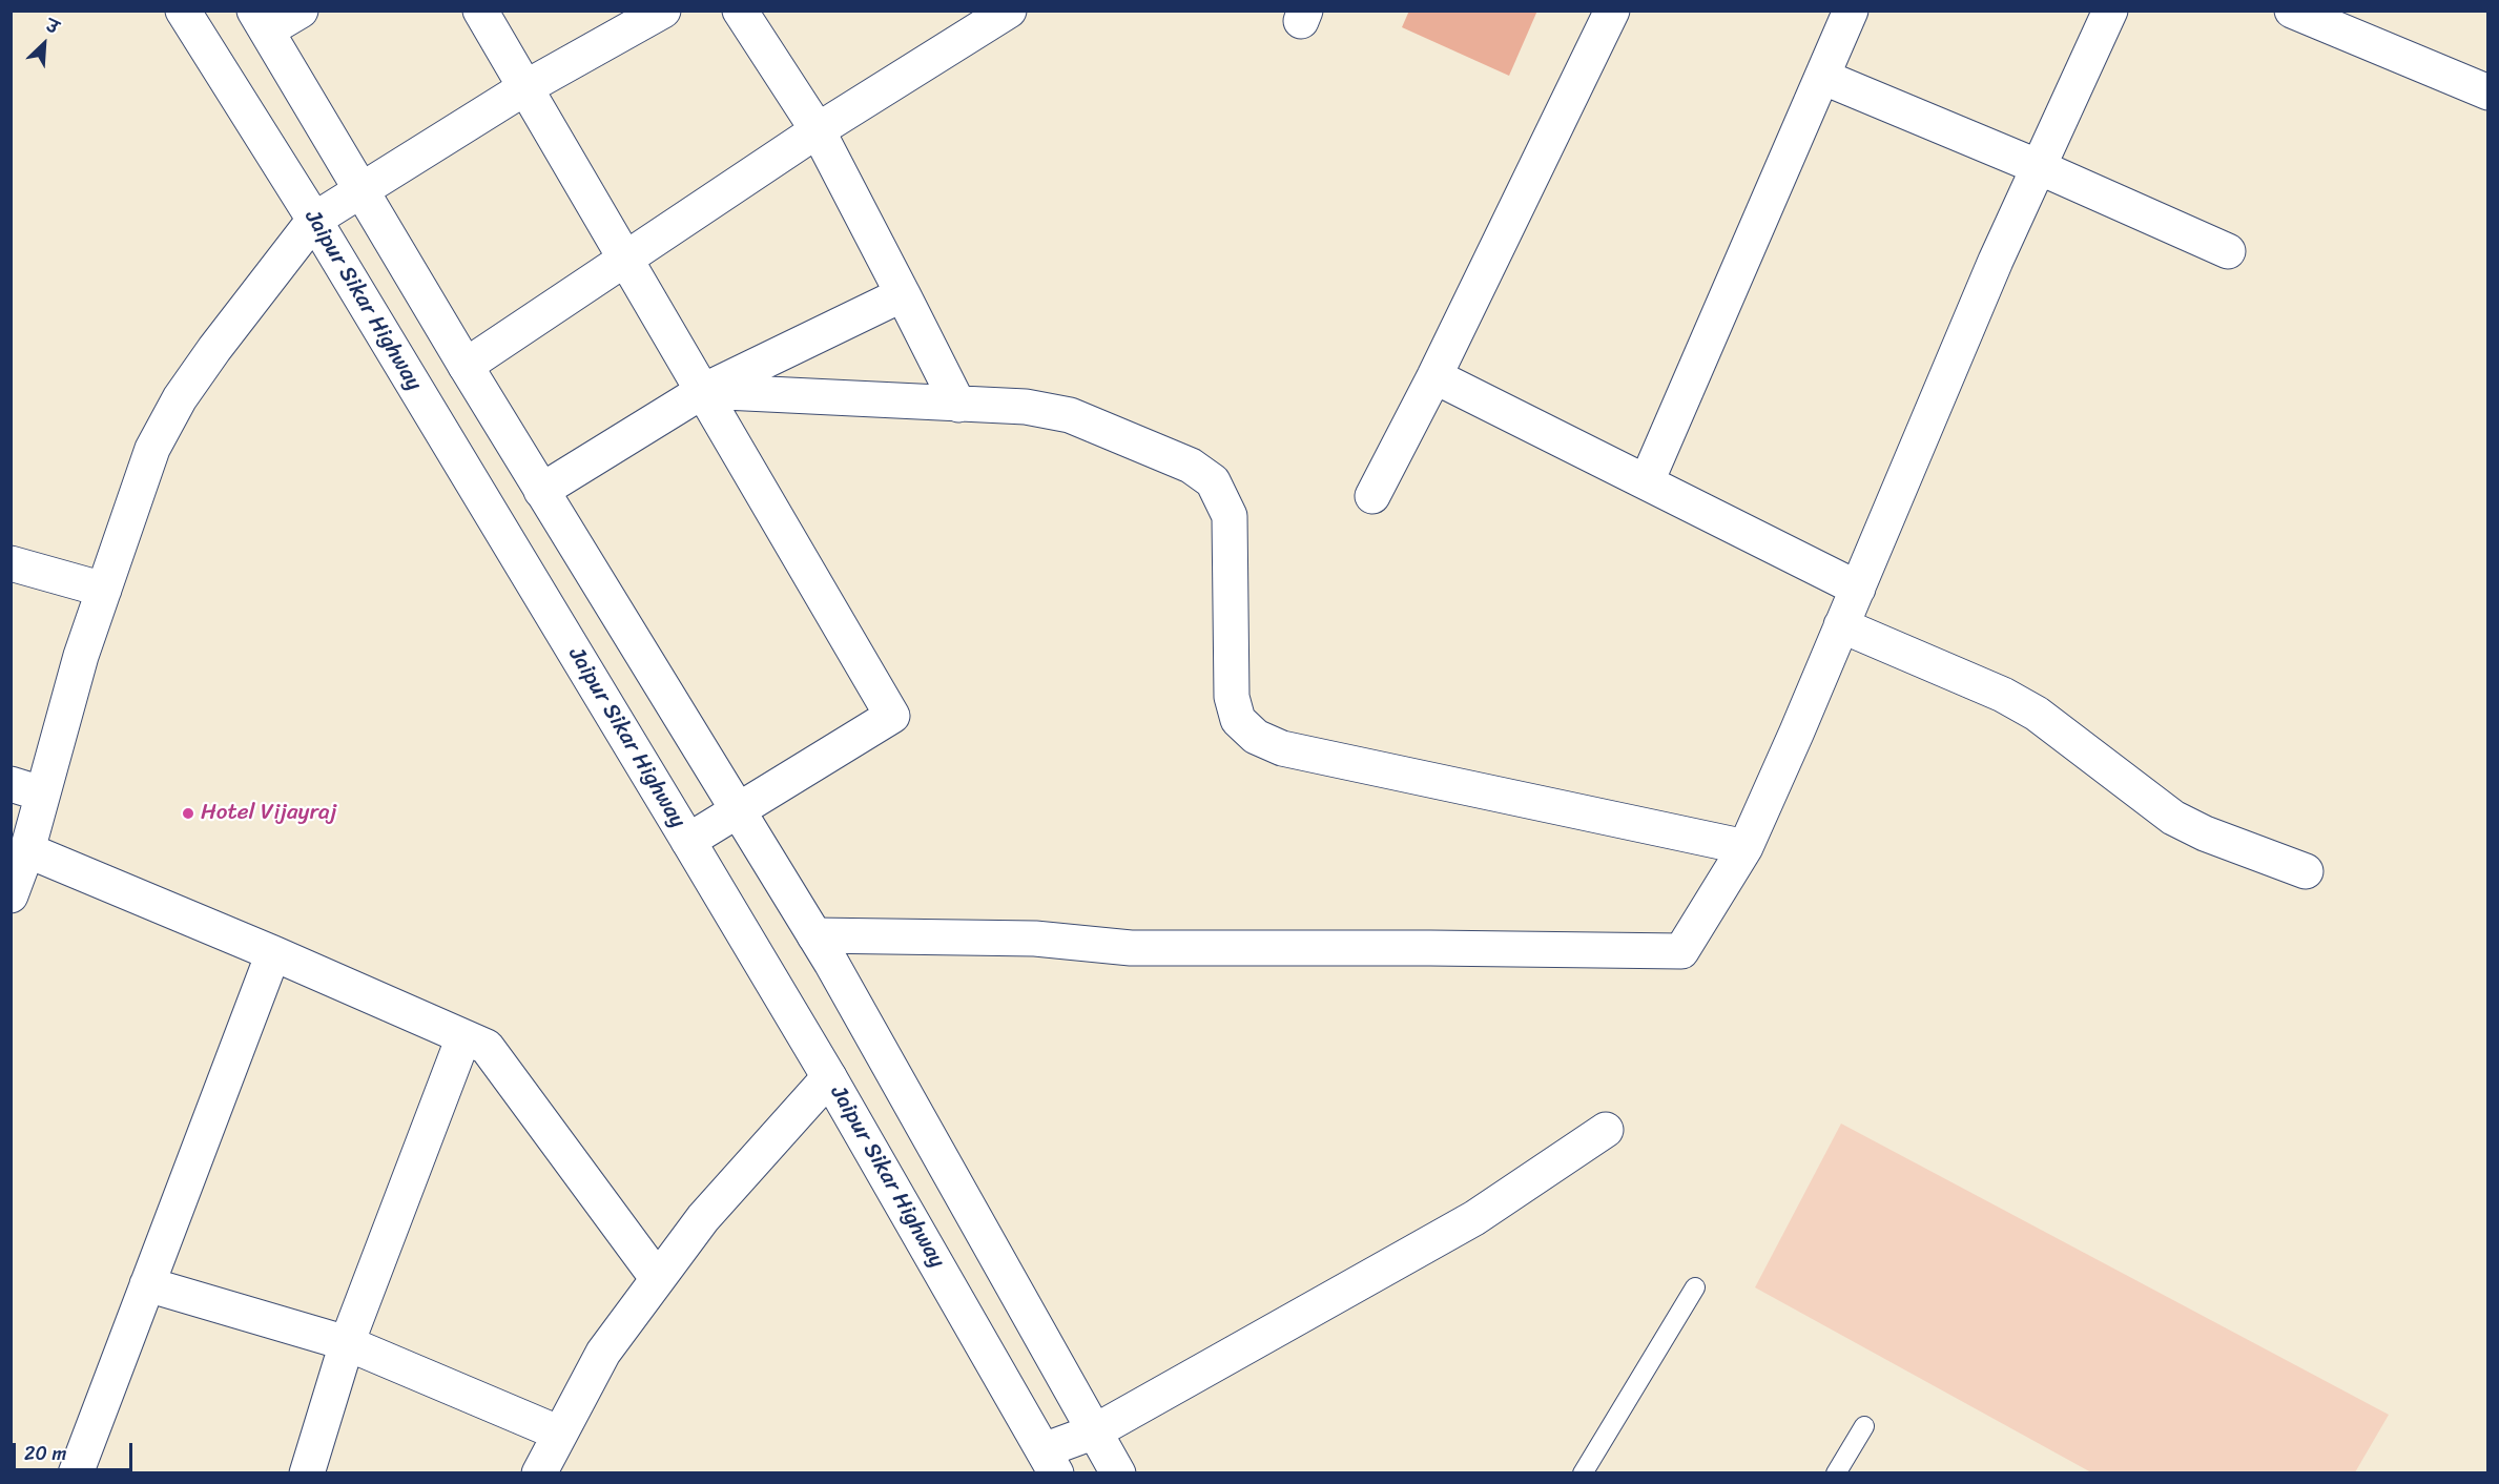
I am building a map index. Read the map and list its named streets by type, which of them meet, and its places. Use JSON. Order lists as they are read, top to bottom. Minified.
{"streets":{"street":["Jaipur Sikar Highway"]},"places":["Hotel Vijayraj"],"scale_bar":"20 m","north":"top right"}
